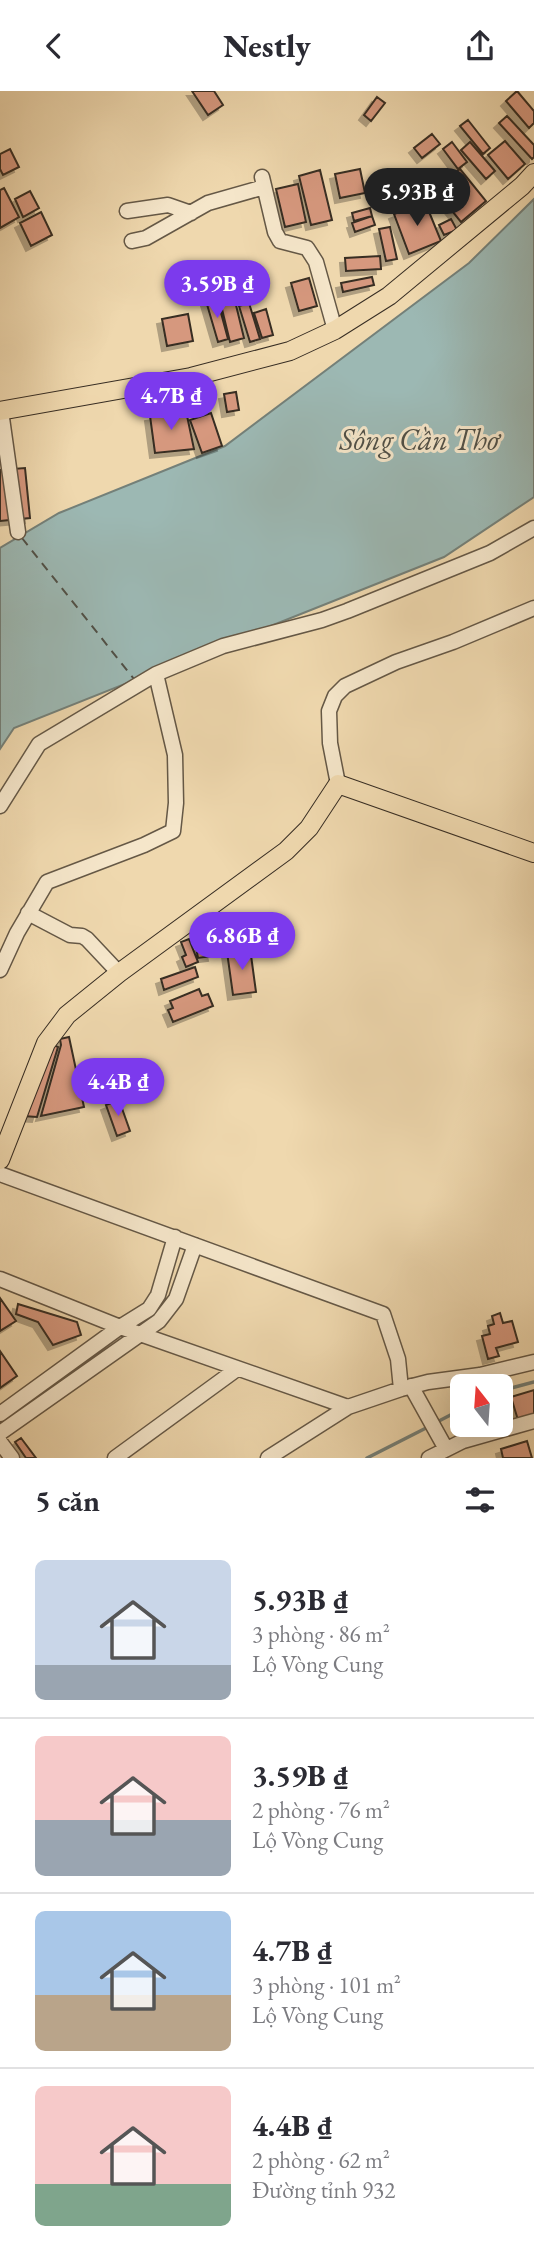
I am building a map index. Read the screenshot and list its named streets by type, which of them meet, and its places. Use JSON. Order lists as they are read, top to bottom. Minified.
{"water":["Sông Cần Thơ"],"north":"top","page":{"header":"Nestly","price":["5.93B ₫","3.59B ₫","4.7B ₫","6.86B ₫","4.4B ₫"],"heading":"5 căn","list":[{"name":"5.93B ₫","note":"3 phòng · 86 m² · Lộ Vòng Cung"},{"name":"3.59B ₫","note":"2 phòng · 76 m² · Lộ Vòng Cung"},{"name":"4.7B ₫","note":"3 phòng · 101 m² · Lộ Vòng Cung"},{"name":"4.4B ₫","note":"2 phòng · 62 m² · Đường tỉnh 932"}]}}
